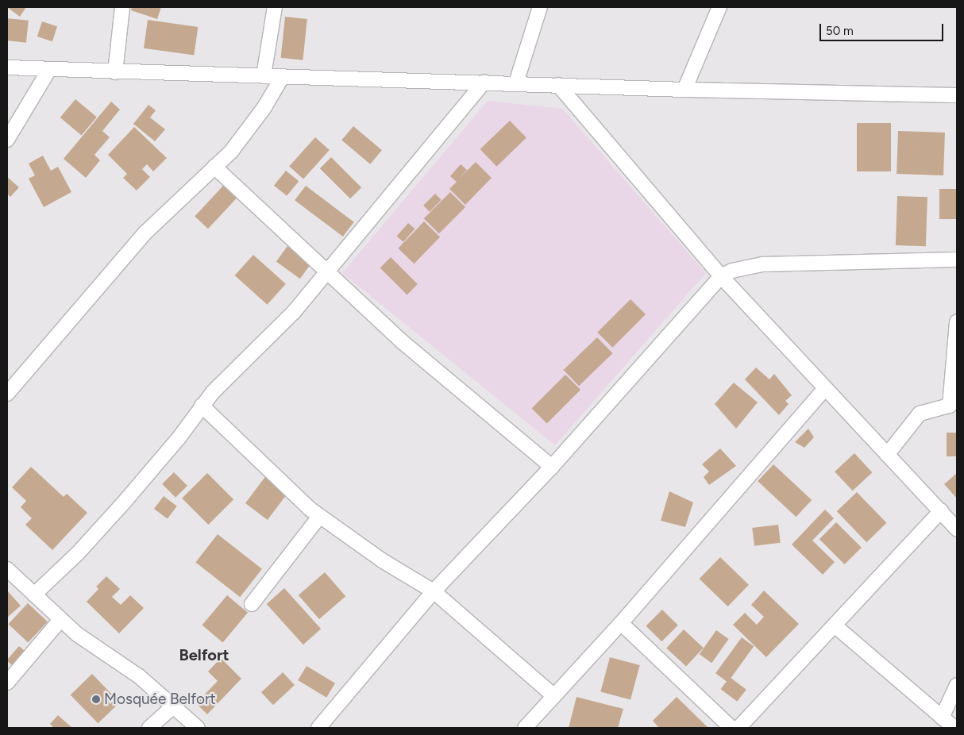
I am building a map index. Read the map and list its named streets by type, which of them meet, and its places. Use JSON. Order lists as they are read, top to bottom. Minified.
{"districts":["Belfort"],"places":["Mosquée Belfort"],"scale_bar":"50 m"}
